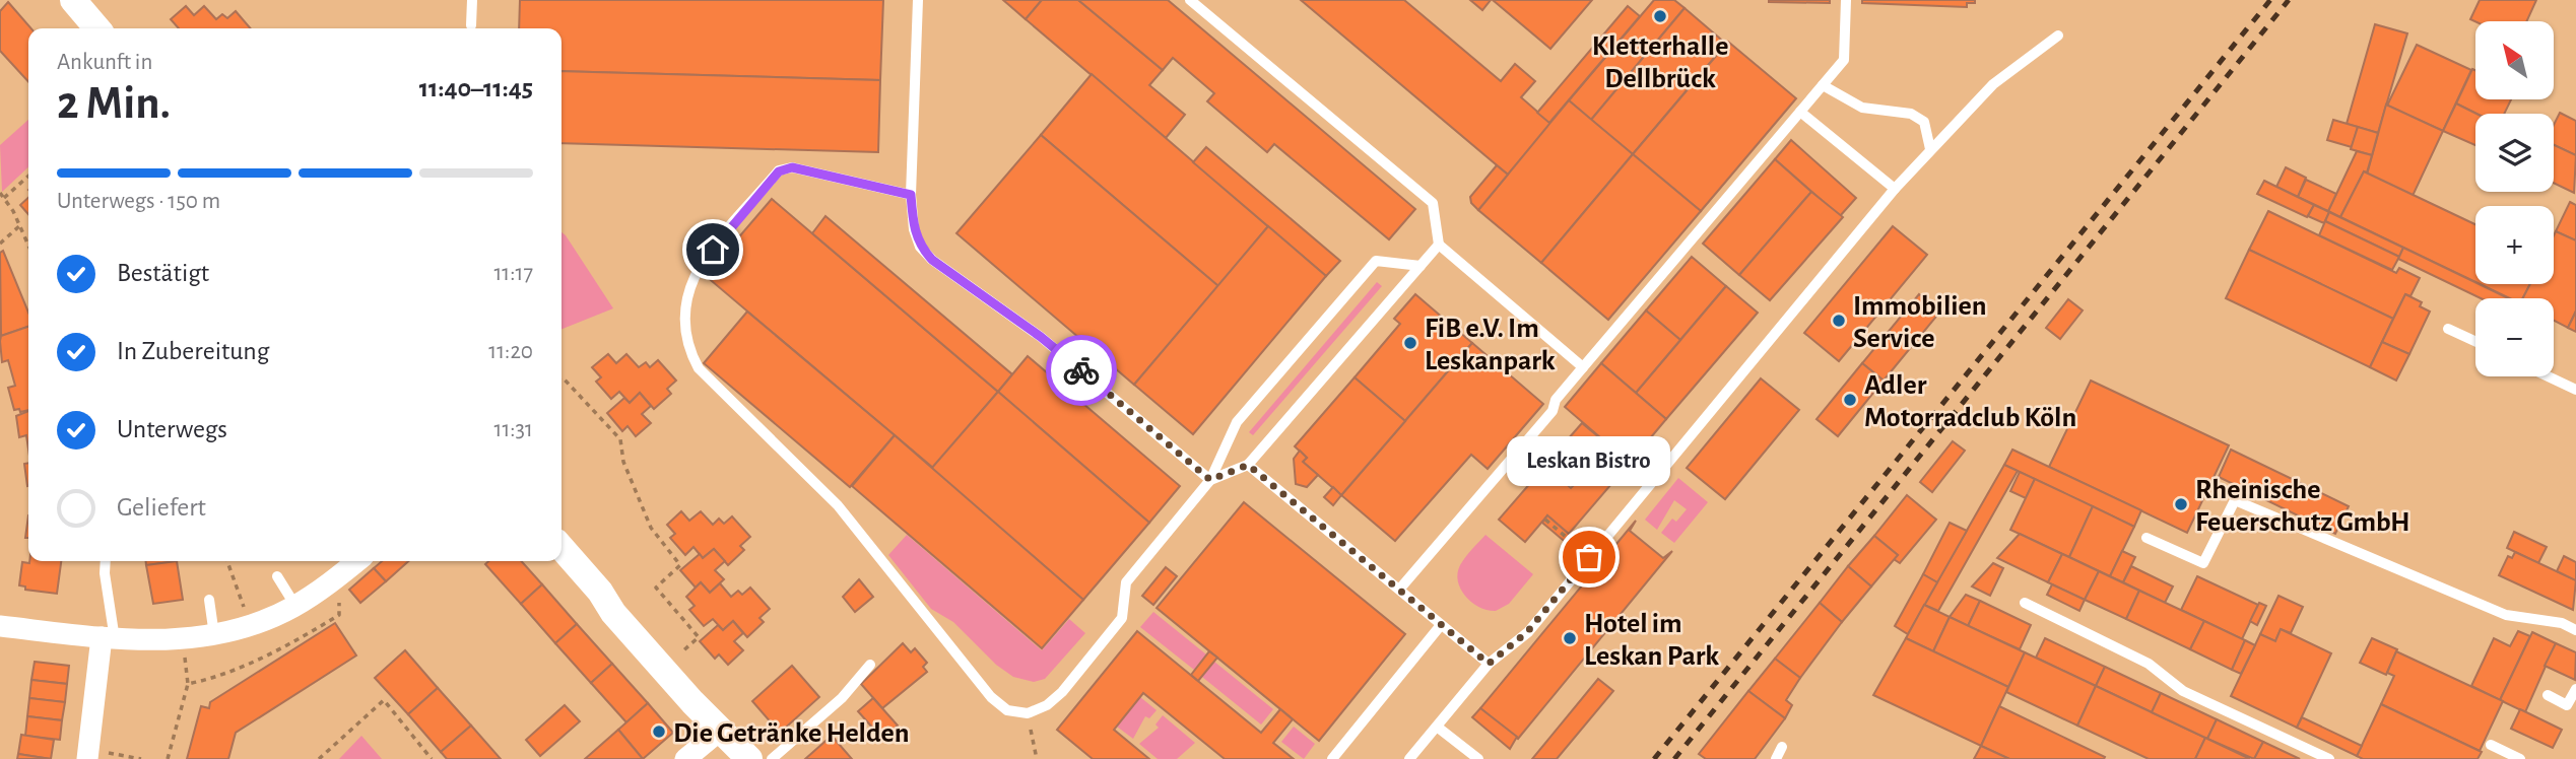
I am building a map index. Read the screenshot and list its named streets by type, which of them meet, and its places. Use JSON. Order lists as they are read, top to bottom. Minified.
{"places":["Kletterhalle Dellbrück","Immobilien Service","FiB e.V. Im Leskanpark","Adler Motorradclub Köln","Rheinische Feuerschutz GmbH","Leskan Bistro","Hotel im Leskan Park","Die Getränke Helden"],"north":"top left","page":{"map_buttons":["+","−"],"heading":["2 Min.","Ankunft in","11:40–11:45"],"bar":"Unterwegs · 150 m","list":[["Bestätigt","11:17"],["In Zubereitung","11:20"],["Unterwegs","11:31"],"Geliefert"],"bubble":"Leskan Bistro"}}
